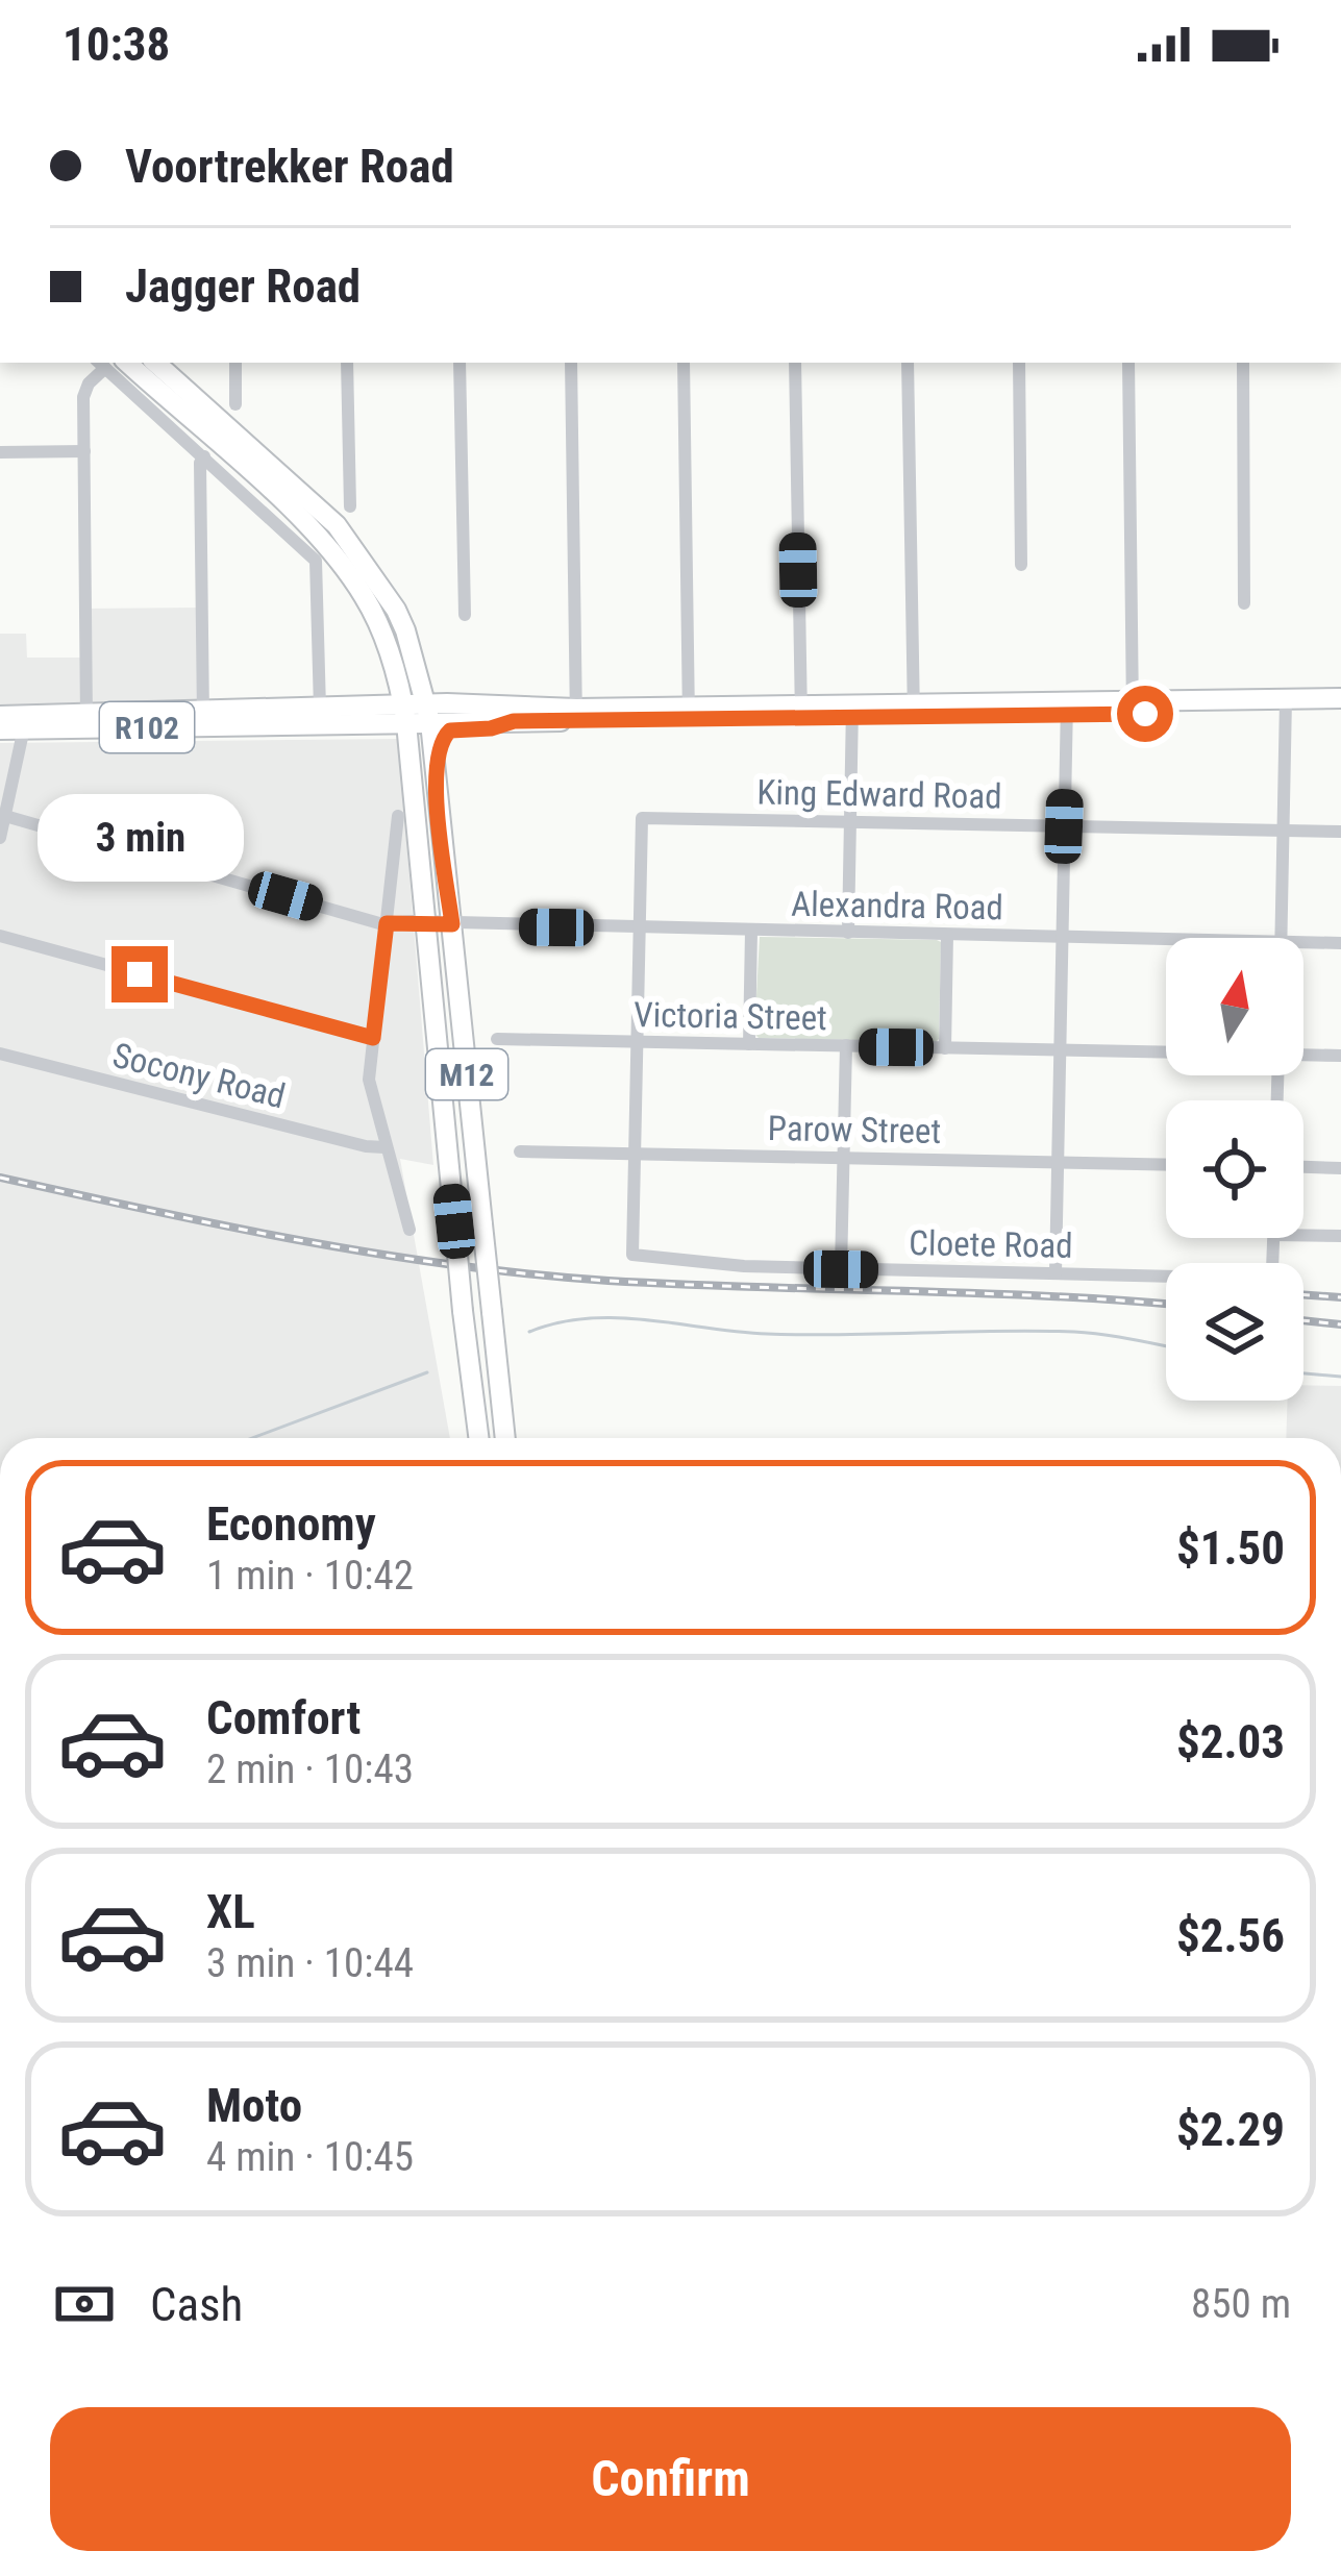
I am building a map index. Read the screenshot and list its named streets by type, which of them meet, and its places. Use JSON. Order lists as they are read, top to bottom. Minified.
{"streets":{"main road":["R102","M12"],"street":["King Edward Road","Alexandra Road","Victoria Street","Socony Road","Parow Street","Cloete Road"]},"crossings":[["R102","M12"],["King Edward Road","Alexandra Road"],["Alexandra Road","M12"],["Parow Street","Cloete Road"]],"north":"top","page":{"status":"10:38","banner":["Voortrekker Road","Jagger Road"],"bubble":"3 min","list":[{"name":"Economy","note":"1 min · 10:42","value":"$1.50"},{"name":"Comfort","note":"2 min · 10:43","value":"$2.03"},{"name":"XL","note":"3 min · 10:44","value":"$2.56"},{"name":"Moto","note":"4 min · 10:45","value":"$2.29"}],"pay":["Cash","850 m"],"buttons":"Confirm"}}
